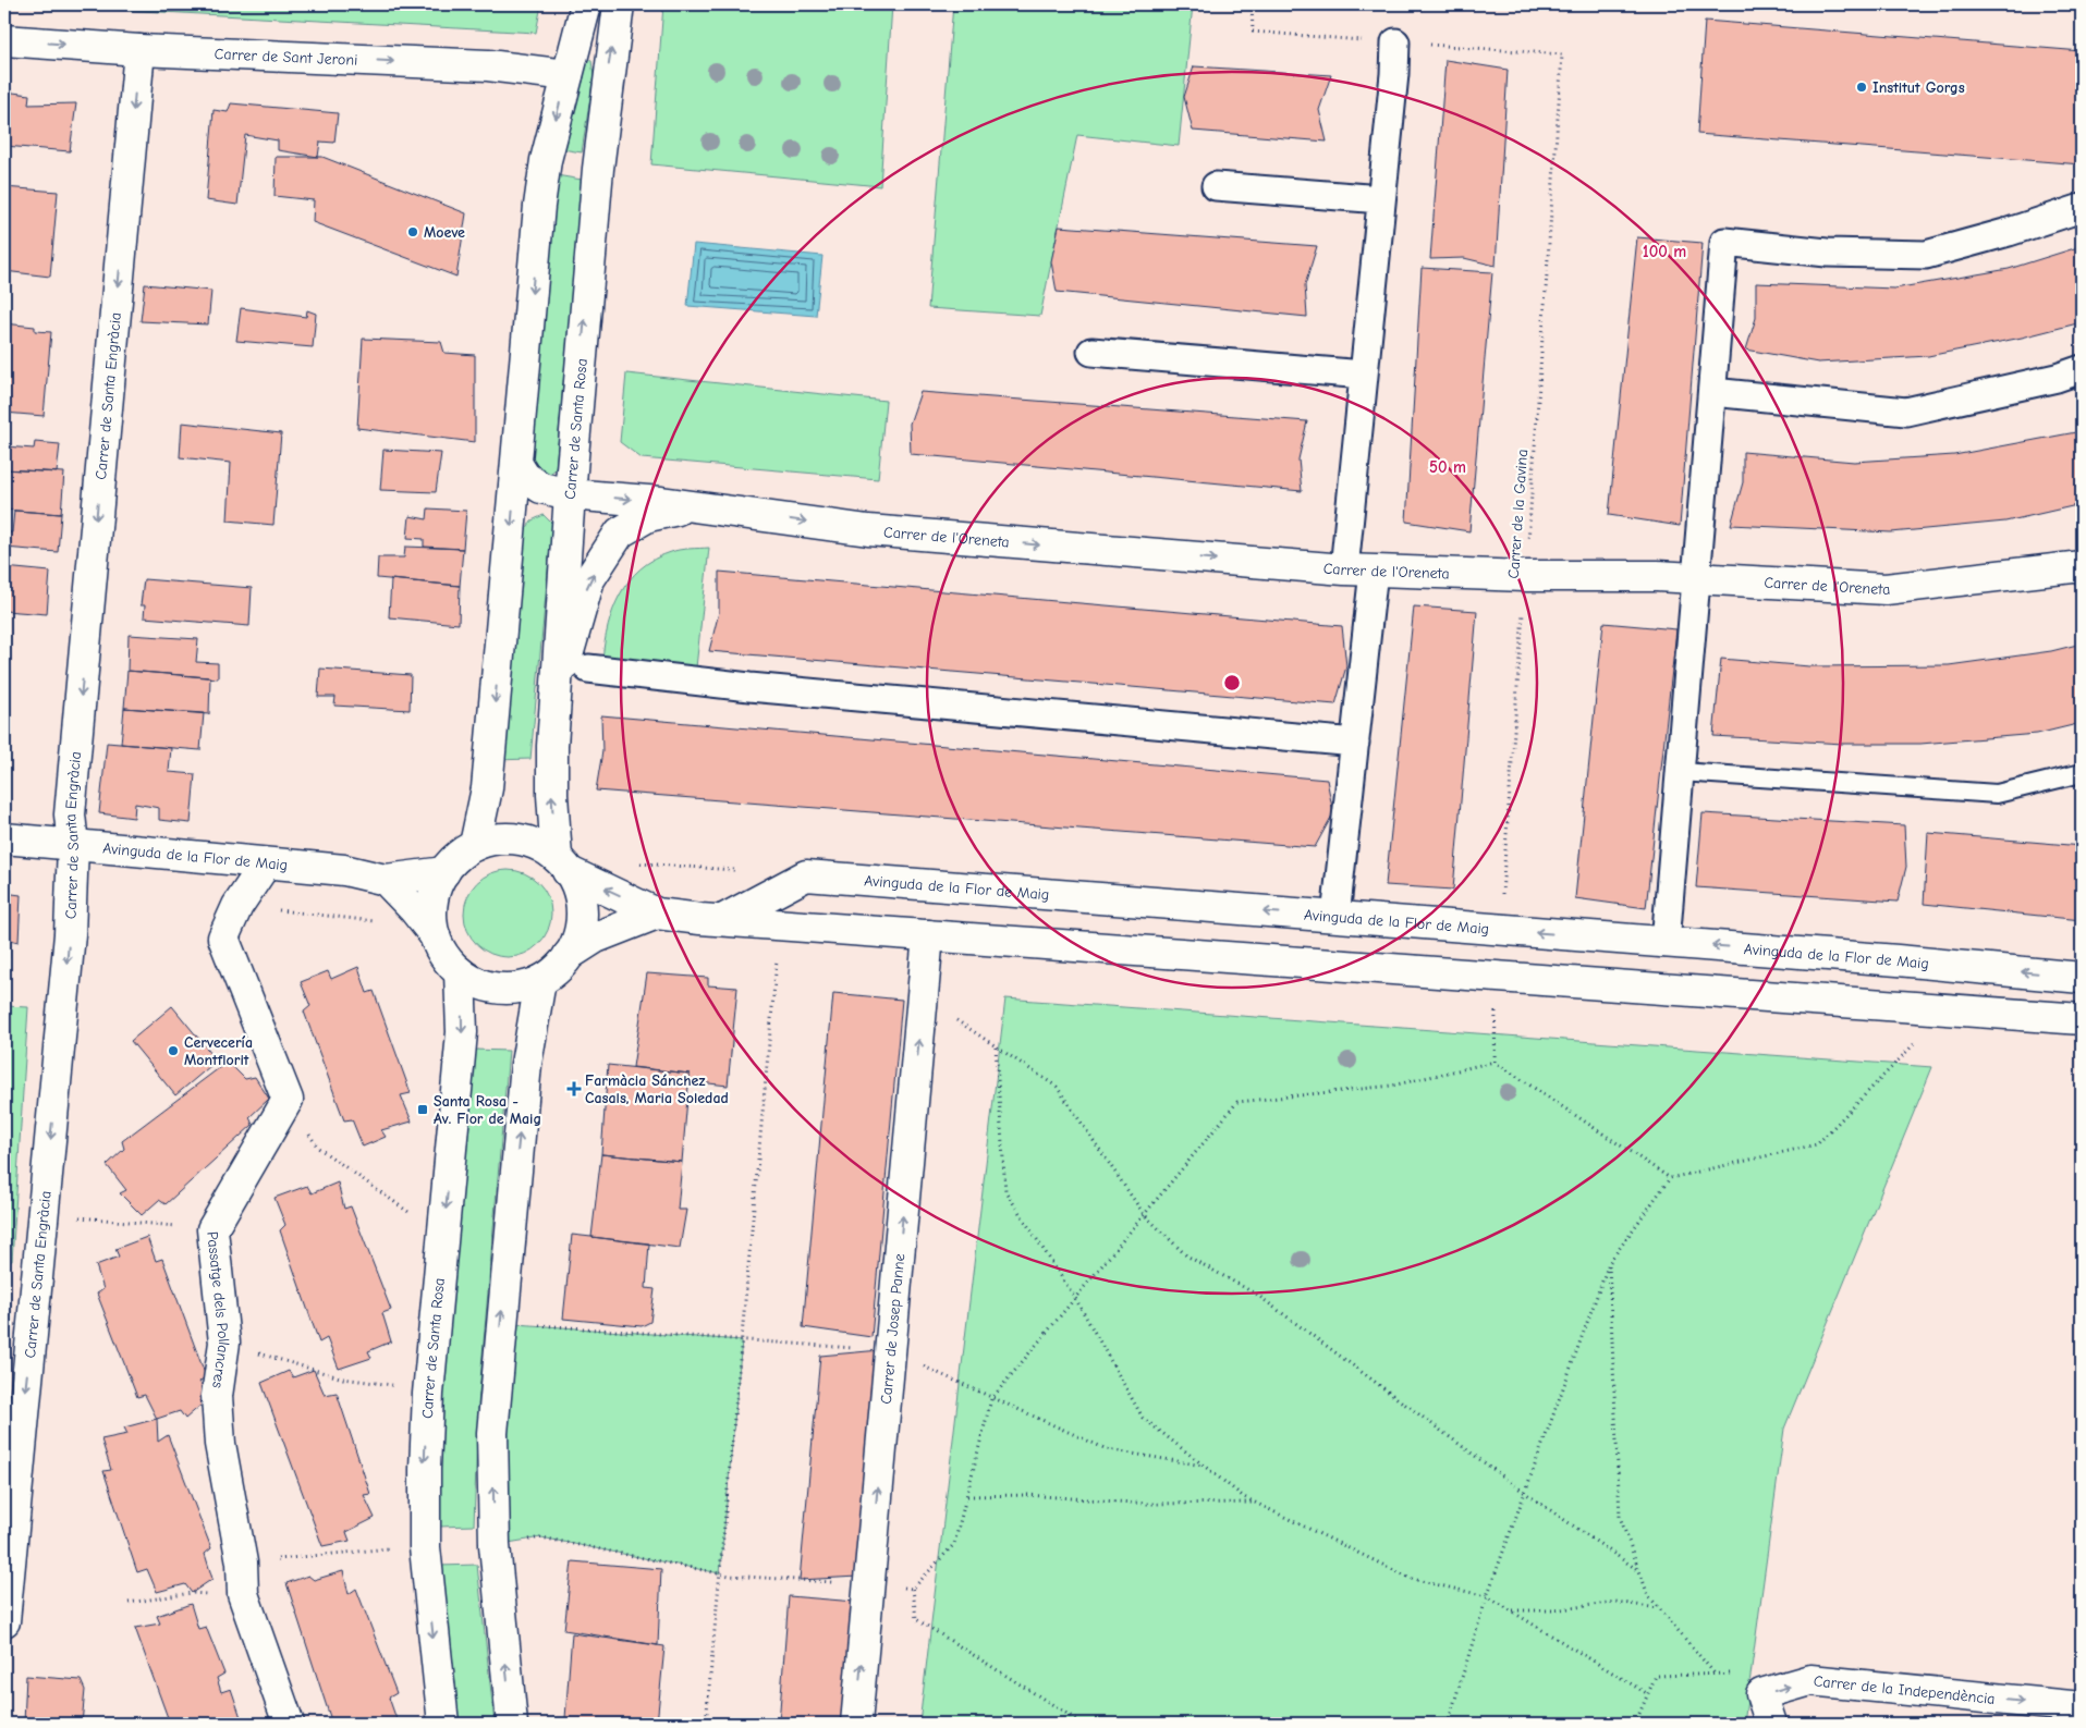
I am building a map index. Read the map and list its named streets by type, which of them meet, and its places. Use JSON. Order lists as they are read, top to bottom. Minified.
{"streets":{"street":["Carrer de Sant Jeroni","Carrer de Santa Engràcia","Carrer de Santa Rosa","Carrer de l'Oreneta","Avinguda de la Flor de Maig","Passatge dels Pollancres","Carrer de Josep Panne","Carrer de la Independència"],"path":["Carrer de la Gavina"]},"crossings":[["Carrer de Sant Jeroni","Carrer de Santa Engràcia"],["Carrer de Santa Engràcia","Avinguda de la Flor de Maig"],["Carrer de Santa Rosa","Carrer de l'Oreneta"],["Carrer de Santa Rosa","Avinguda de la Flor de Maig"],["Carrer de la Gavina","Carrer de l'Oreneta"],["Carrer de la Gavina","Avinguda de la Flor de Maig"]],"one_way":["Carrer de Sant Jeroni","Carrer de Santa Engràcia","Carrer de Josep Panne","Carrer de la Independència"],"places":{"other":["Institut Gorgs","Moeve","Cervecería Montflorit"],"health":["Farmàcia Sánchez Casals, Maria Soledad"],"transit":["Santa Rosa - Av. Flor de Maig"]},"rings":["100 m","50 m"]}
